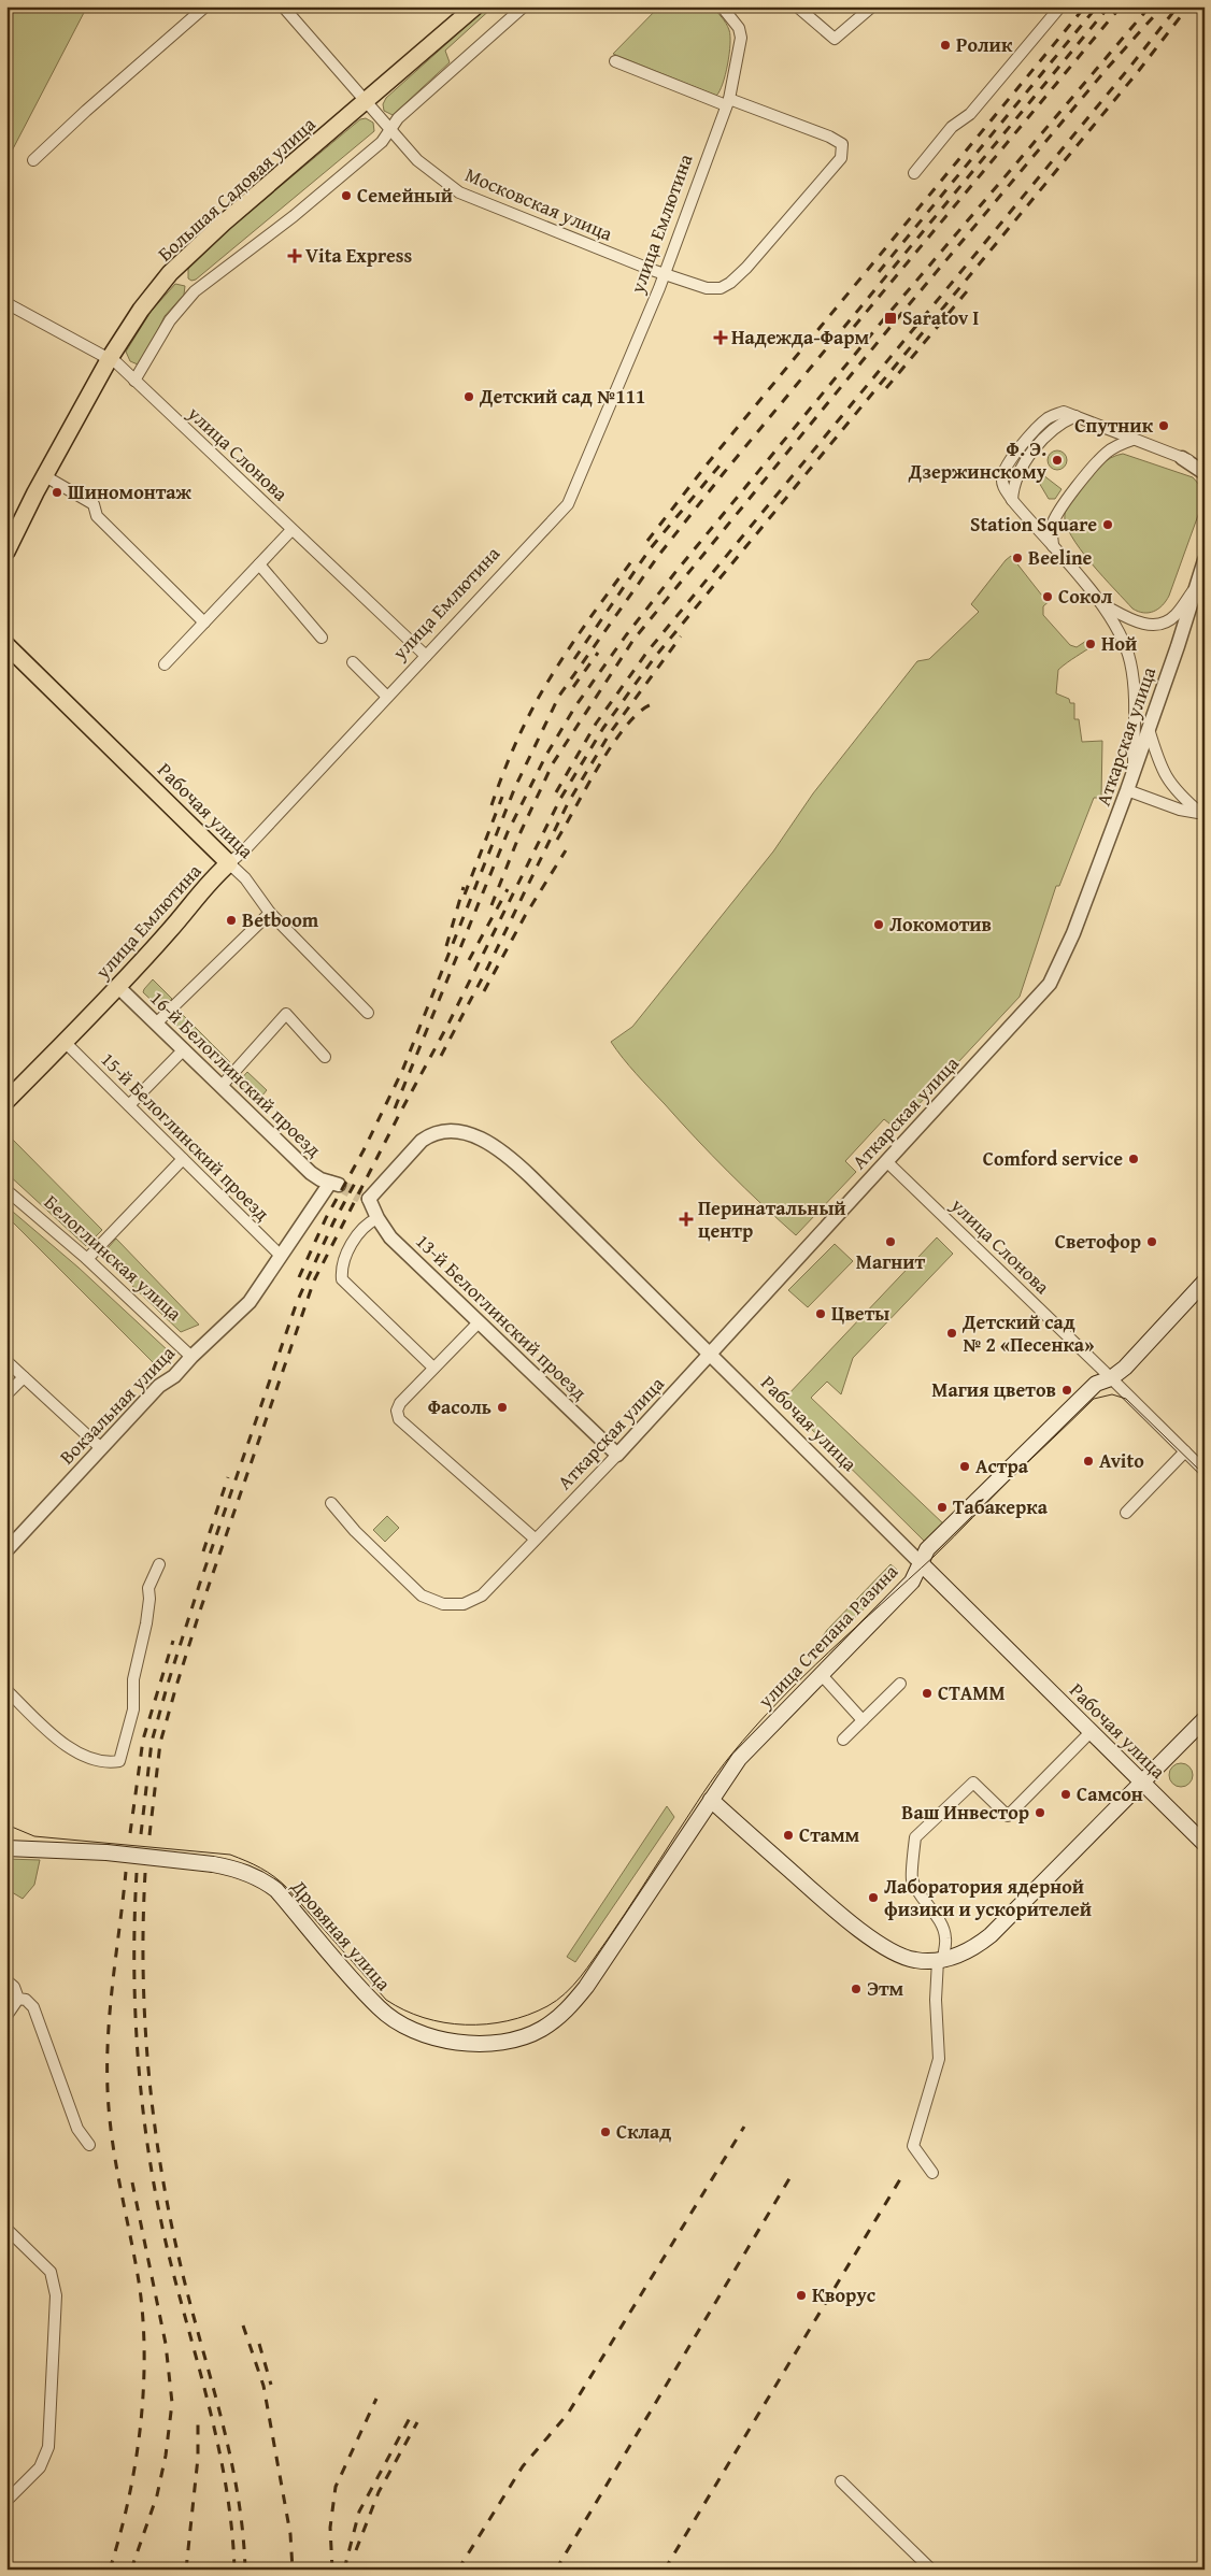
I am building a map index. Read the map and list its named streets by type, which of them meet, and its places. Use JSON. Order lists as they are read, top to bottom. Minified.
{"streets":{"main road":["Большая Садовая улица","улица Емлютина","Рабочая улица","улица Степана Разина","Дровяная улица"],"street":["Московская улица","улица Слонова","Аткарская улица","16-й Белоглинский проезд","15-й Белоглинский проезд","Белоглинская улица","13-й Белоглинский проезд","Вокзальная улица"]},"crossings":[["Большая Садовая улица","Московская улица"],["Большая Садовая улица","улица Слонова"],["Московская улица","улица Емлютина"],["улица Емлютина","улица Слонова"],["улица Емлютина","Рабочая улица"],["улица Емлютина","16-й Белоглинский проезд"],["улица Емлютина","15-й Белоглинский проезд"],["улица Слонова","Аткарская улица"],["улица Слонова","улица Степана Разина"],["Аткарская улица","Рабочая улица"],["Аткарская улица","13-й Белоглинский проезд"],["Рабочая улица","13-й Белоглинский проезд"],["Рабочая улица","улица Степана Разина"],["16-й Белоглинский проезд","Вокзальная улица"],["15-й Белоглинский проезд","Вокзальная улица"],["Белоглинская улица","Вокзальная улица"],["улица Степана Разина","Дровяная улица"]],"places":{"other":["Ролик","Семейный","Детский сад №111","Спутник","Ф. Э. Дзержинскому","Шиномонтаж","Station Square","Beeline","Сокол","Ной","Betboom","Локомотив","Comford service","Магнит","Светофор","Цветы","Детский сад № 2 «Песенка»","Магия цветов","Фасоль","Avito","Астра","Табакерка","СТАММ","Самсон","Ваш Инвестор","Стамм","Лаборатория ядерной физики и ускорителей","Этм","Склад","Кворус"],"health":["Vita Express","Надежда-Фарм","Перинатальный центр"],"transit":["Saratov I"]}}
